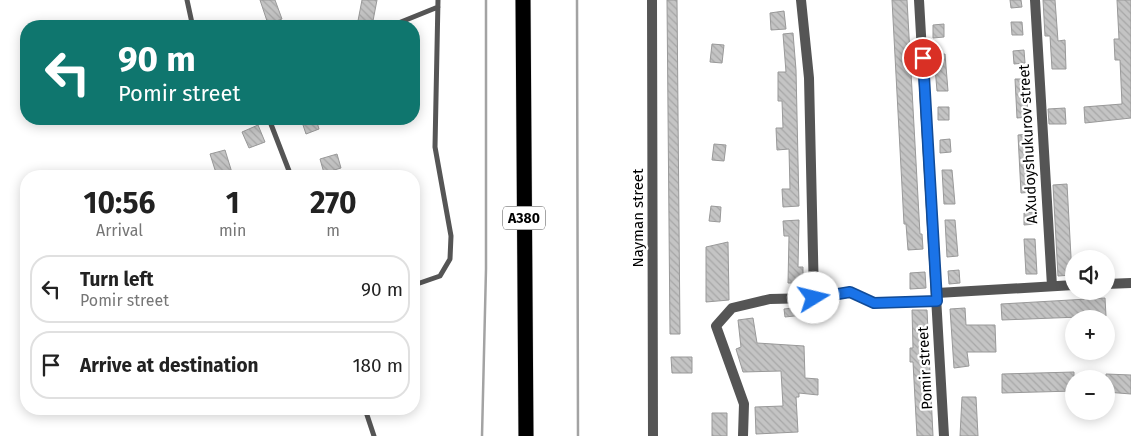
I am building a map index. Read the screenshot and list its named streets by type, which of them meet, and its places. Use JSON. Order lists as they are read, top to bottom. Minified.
{"streets":{"highway":["A380"],"street":["A.Xudoyshukurov street","Nayman street","Pomir street"]},"page":{"turn":["90 m","Pomir street"],"eta":["10:56","Arrival","1","min","270","m"],"map_buttons":["+","−"],"list":[{"name":"Turn left","note":"Pomir street","value":"90 m"},{"name":"Arrive at destination","value":"180 m"}]}}
